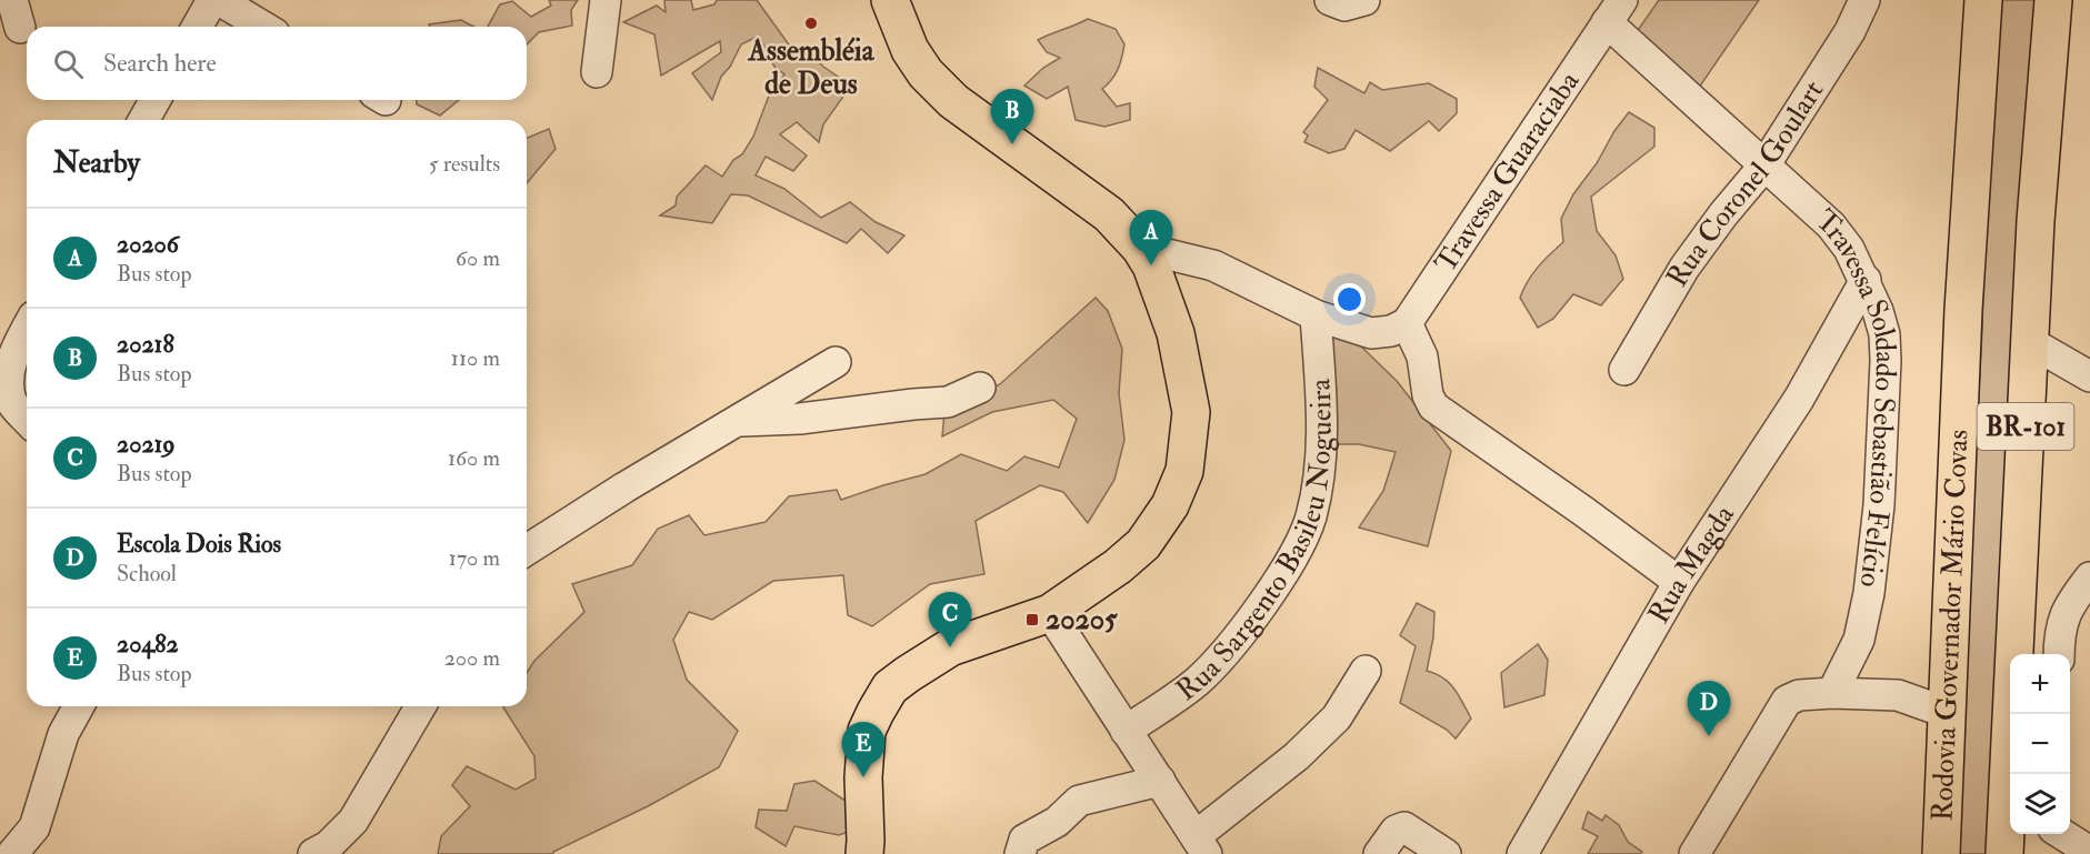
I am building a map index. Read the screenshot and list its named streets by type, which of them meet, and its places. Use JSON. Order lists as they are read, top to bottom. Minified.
{"streets":{"main road":["BR-101","Rodovia Governador Mário Covas"],"street":["Travessa Guaraciaba","Rua Coronel Goulart","Travessa Soldado Sebastião Felício","Rua Sargento Basileu Nogueira","Rua Magda"]},"crossings":[["Travessa Guaraciaba","Travessa Soldado Sebastião Felício"],["Rua Coronel Goulart","Travessa Soldado Sebastião Felício"],["Travessa Soldado Sebastião Felício","Rua Magda"]],"places":{"other":["Assembléia de Deus"],"transit":["20205"]},"page":{"search":"Search here","pins":["B","A","C","D","E"],"heading":["Nearby","5 results"],"list":[{"mark":"A","name":"20206","note":"Bus stop","value":"60 m"},{"mark":"B","name":"20218","note":"Bus stop","value":"110 m"},{"mark":"C","name":"20219","note":"Bus stop","value":"160 m"},{"mark":"D","name":"Escola Dois Rios","note":"School","value":"170 m"},{"mark":"E","name":"20482","note":"Bus stop","value":"200 m"}],"map_buttons":["+","−"]}}
